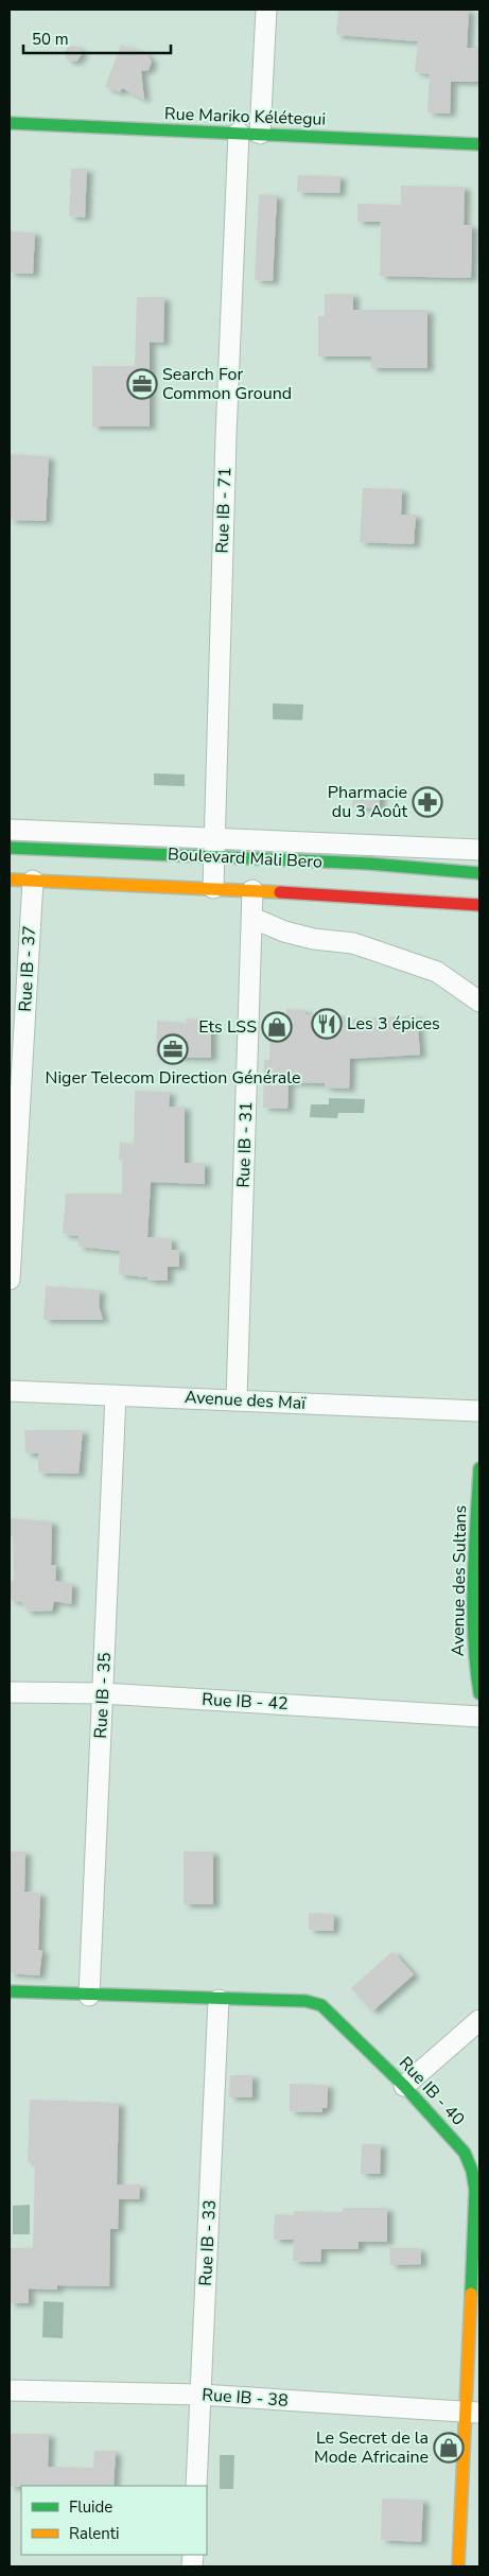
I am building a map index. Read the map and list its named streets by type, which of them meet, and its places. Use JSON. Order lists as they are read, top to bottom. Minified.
{"streets":{"street":["Rue Mariko Kélétegui","Rue IB - 71","Boulevard Mali Bero","Rue IB - 37","Rue IB - 31","Avenue des Maï","Avenue des Sultans","Rue IB - 35","Rue IB - 42","Rue IB - 40","Rue IB - 33","Rue IB - 38"]},"crossings":[["Rue Mariko Kélétegui","Rue IB - 71"],["Rue IB - 71","Boulevard Mali Bero"],["Boulevard Mali Bero","Rue IB - 37"],["Boulevard Mali Bero","Rue IB - 31"],["Rue IB - 31","Avenue des Maï"],["Avenue des Maï","Rue IB - 35"],["Rue IB - 35","Rue IB - 42"],["Rue IB - 35","Rue IB - 40"],["Rue IB - 40","Rue IB - 33"],["Rue IB - 40","Rue IB - 38"],["Rue IB - 33","Rue IB - 38"]],"places":{"office":["Search For Common Ground","Niger Telecom Direction Générale"],"pharmacy":["Pharmacie du 3 Août"],"restaurant":["Les 3 épices"],"shop":["Ets LSS","Le Secret de la Mode Africaine"]},"legend":["Fluide","Ralenti"],"scale_bar":"50 m"}
